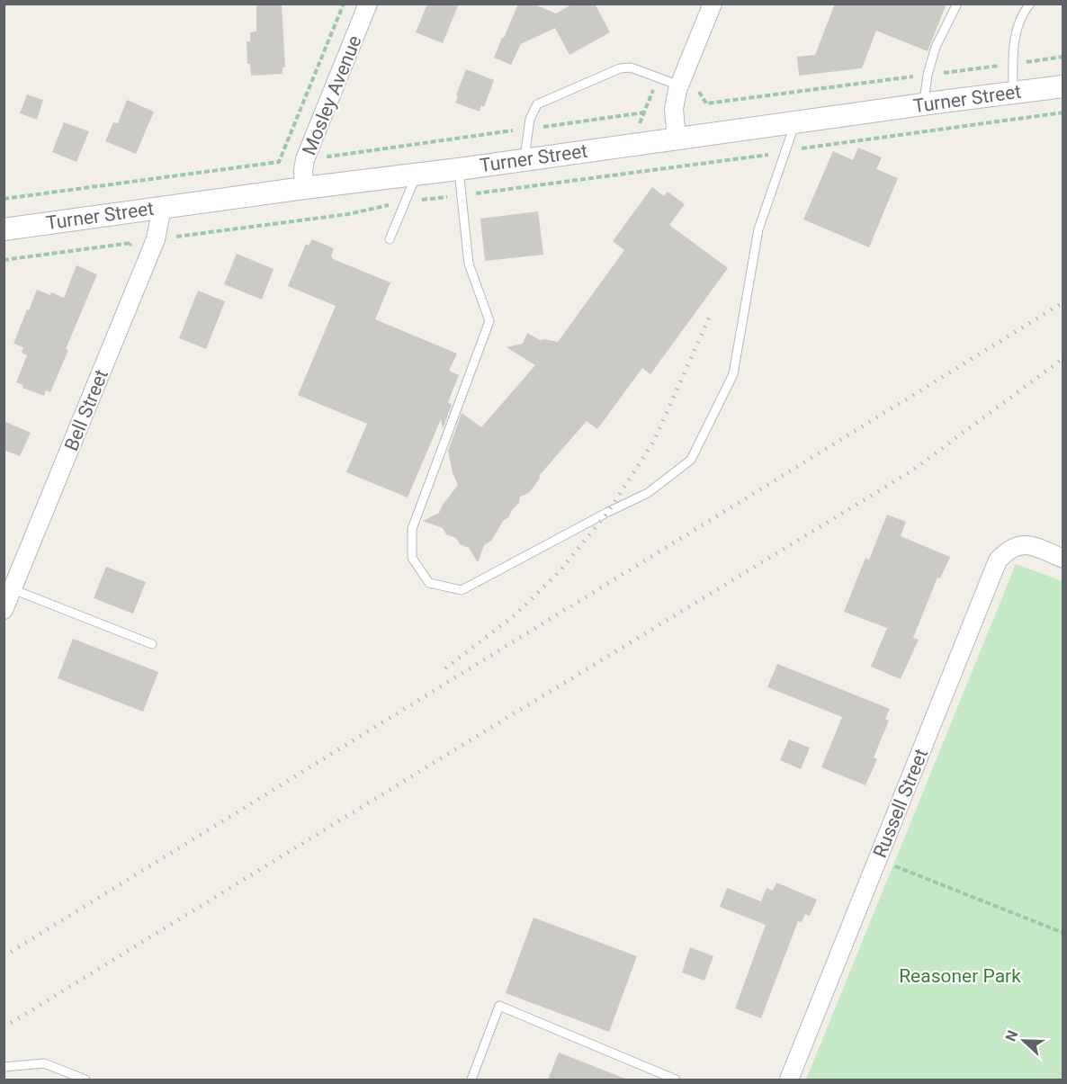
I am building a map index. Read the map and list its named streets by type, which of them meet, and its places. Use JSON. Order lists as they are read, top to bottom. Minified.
{"streets":{"street":["Mosley Avenue","Turner Street","Bell Street","Russell Street"]},"crossings":[["Mosley Avenue","Turner Street"],["Turner Street","Bell Street"]],"parks":["Reasoner Park"],"north":"left"}
